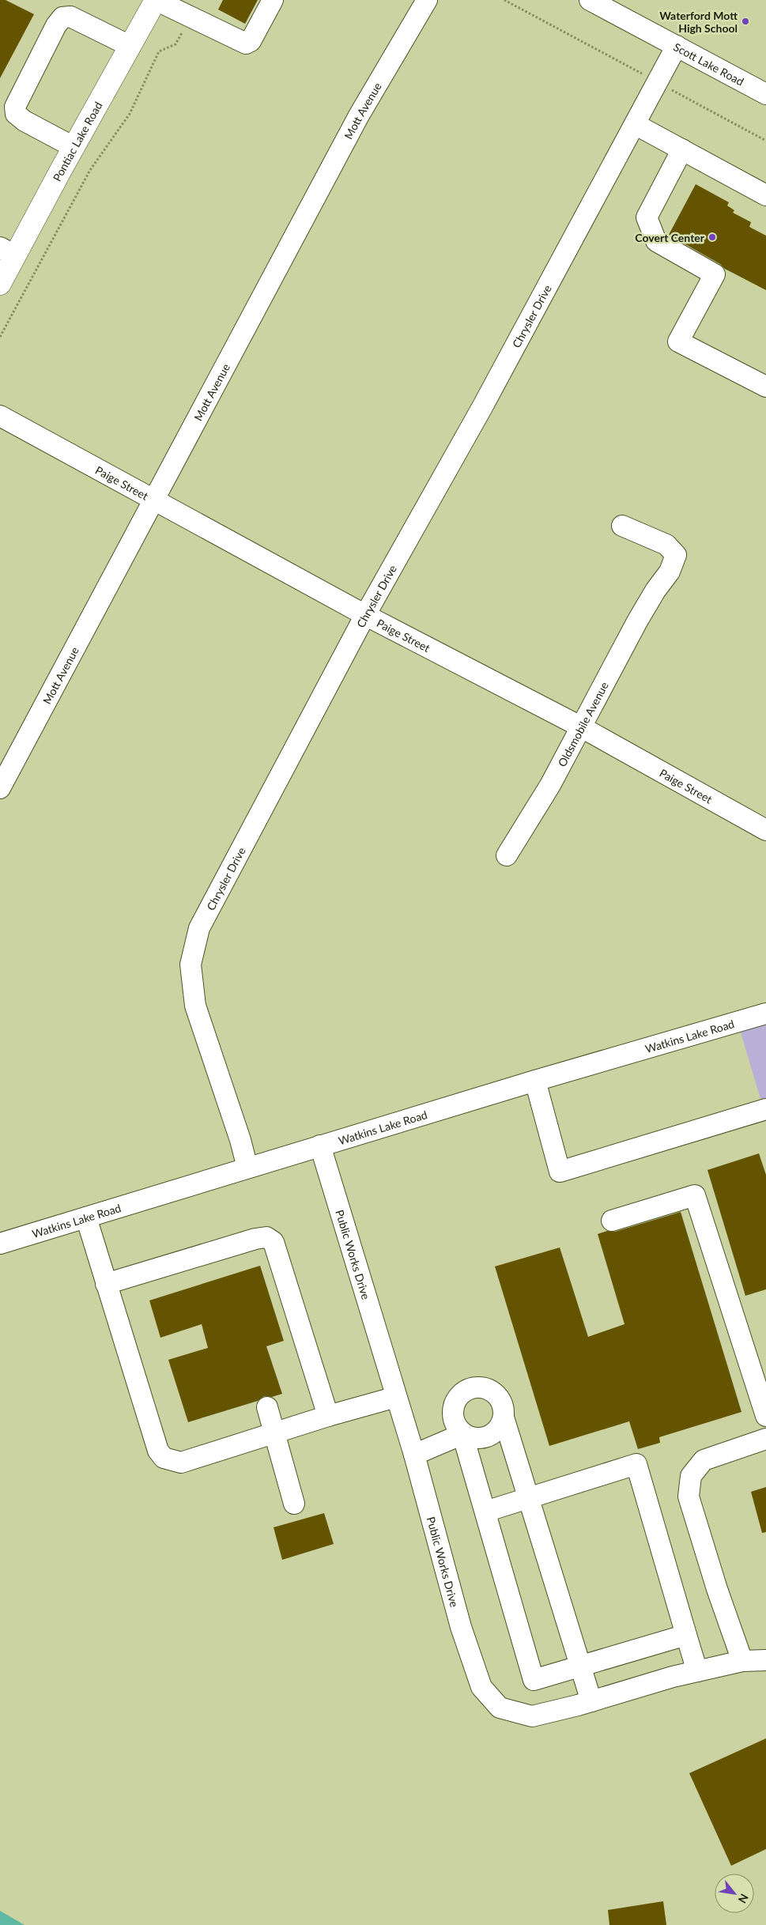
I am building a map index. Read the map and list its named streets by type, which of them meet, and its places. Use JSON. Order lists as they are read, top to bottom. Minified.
{"streets":{"main road":["Pontiac Lake Road"],"street":["Scott Lake Road","Mott Avenue","Chrysler Drive","Paige Street","Oldsmobile Avenue","Watkins Lake Road","Public Works Drive"]},"crossings":[["Scott Lake Road","Chrysler Drive"],["Mott Avenue","Paige Street"],["Chrysler Drive","Paige Street"],["Chrysler Drive","Watkins Lake Road"],["Paige Street","Oldsmobile Avenue"],["Watkins Lake Road","Public Works Drive"]],"places":["Waterford Mott High School","Covert Center"],"north":"bottom right"}
